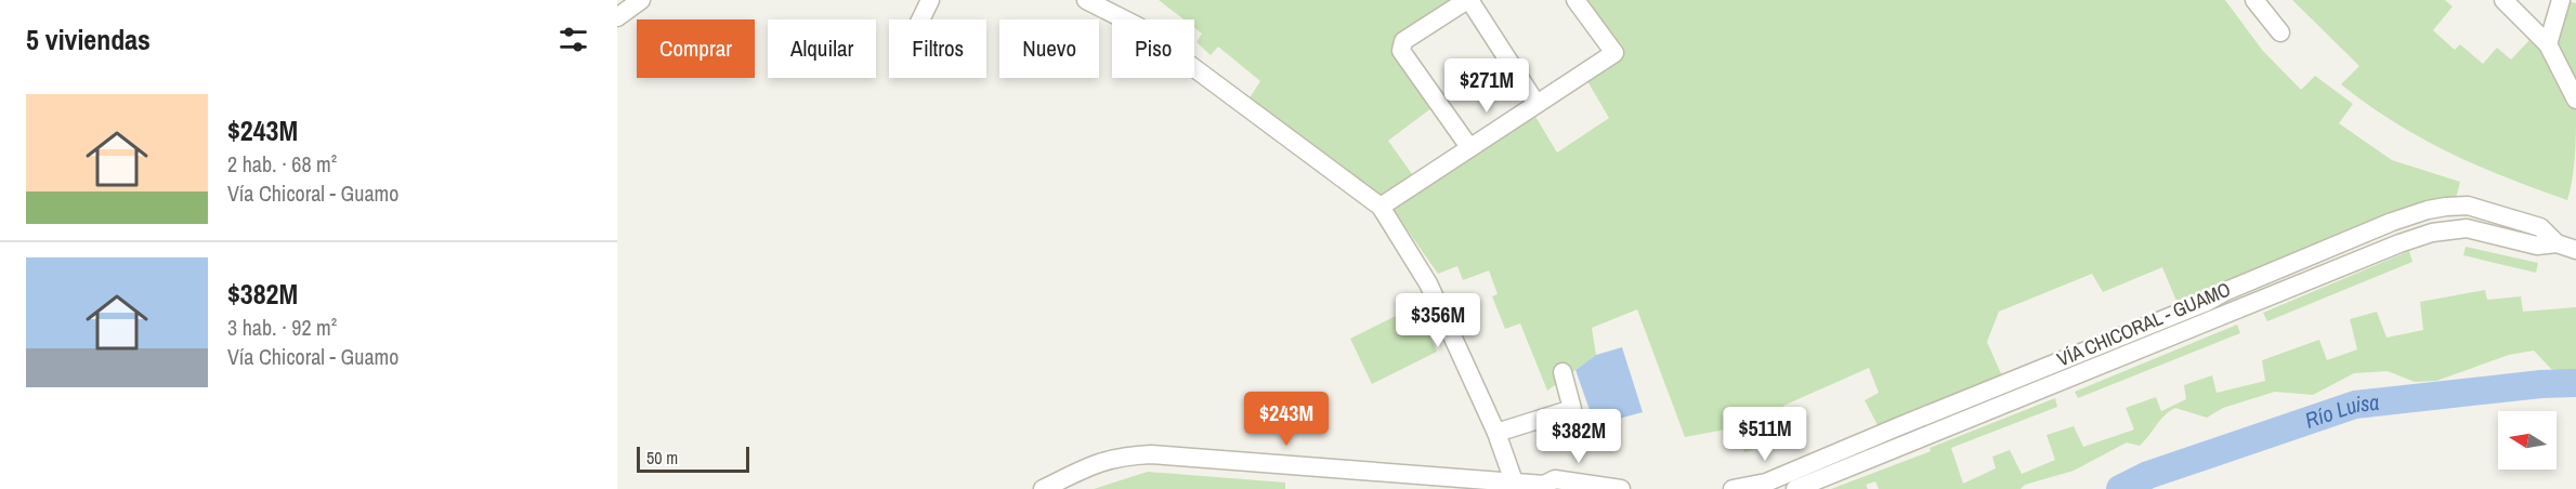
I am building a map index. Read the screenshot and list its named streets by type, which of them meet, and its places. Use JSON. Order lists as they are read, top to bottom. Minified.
{"streets":{"street":["VÍA CHICORAL - GUAMO"]},"water":["Río Luisa"],"scale_bar":"50 m","north":"left","page":{"heading":"5 viviendas","chip":["Comprar","Alquilar","Filtros","Nuevo","Piso"],"price":["$271M","$356M","$243M","$511M","$382M"],"list":[{"name":"$243M","note":"2 hab. · 68 m² · Vía Chicoral - Guamo"},{"name":"$382M","note":"3 hab. · 92 m² · Vía Chicoral - Guamo"}],"scale":"50 m"}}
